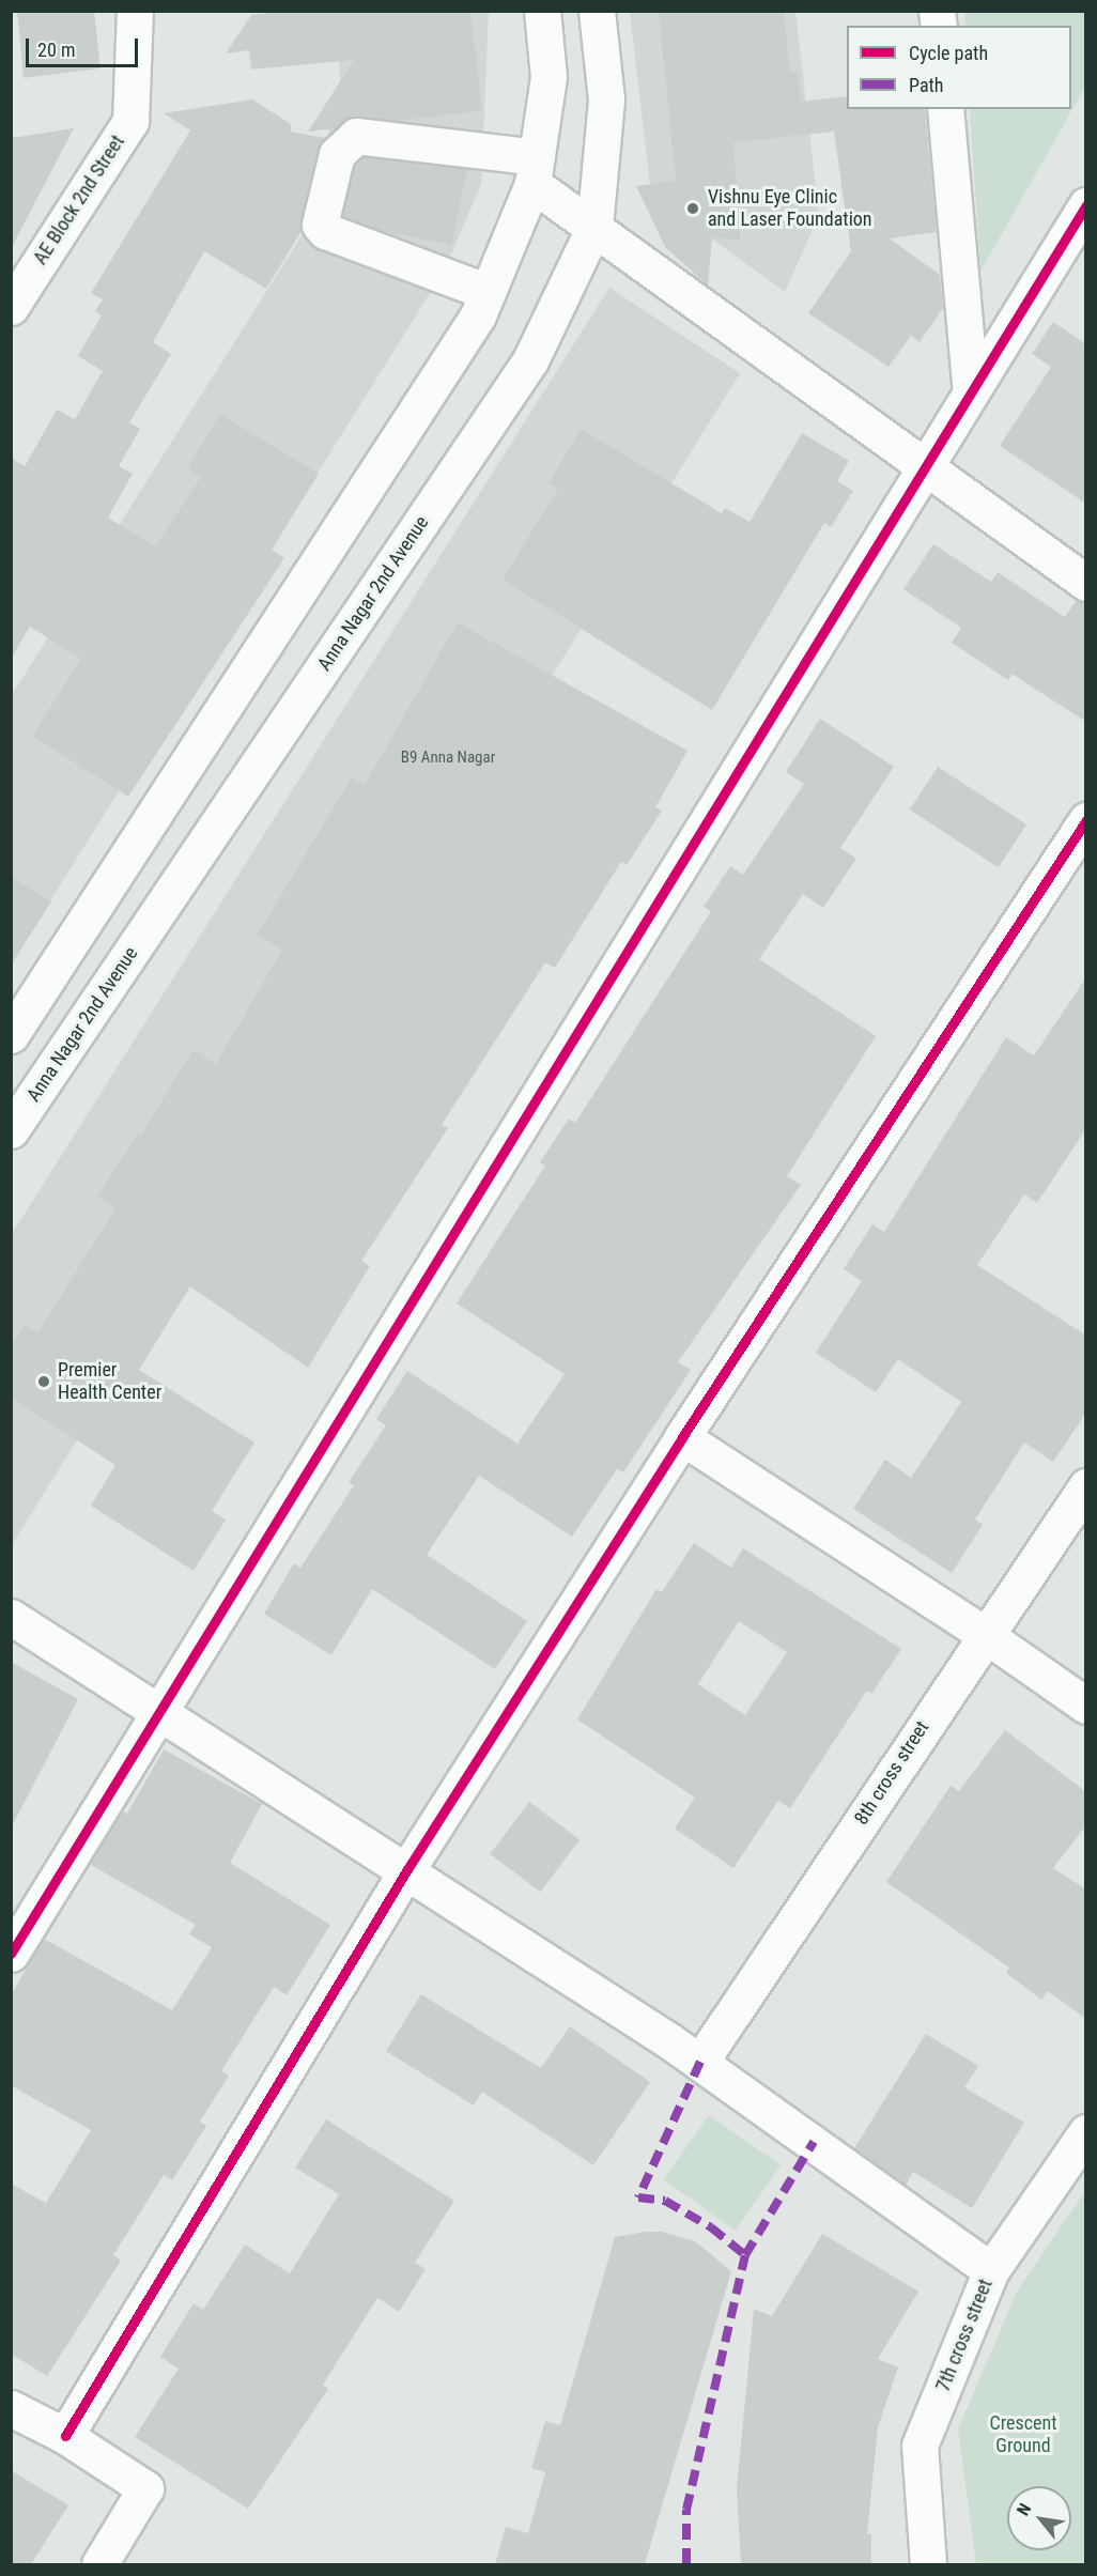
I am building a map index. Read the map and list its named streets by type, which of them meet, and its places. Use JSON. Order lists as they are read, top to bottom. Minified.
{"streets":{"street":["AE Block 2nd Street","Anna Nagar 2nd Avenue","8th cross street","7th cross street"]},"parks":["Crescent Ground"],"places":["Vishnu Eye Clinic and Laser Foundation","Premier Health Center"],"house_numbers":["B9 Anna Nagar"],"legend":["Cycle path","Path"],"scale_bar":"20 m","north":"top left"}
